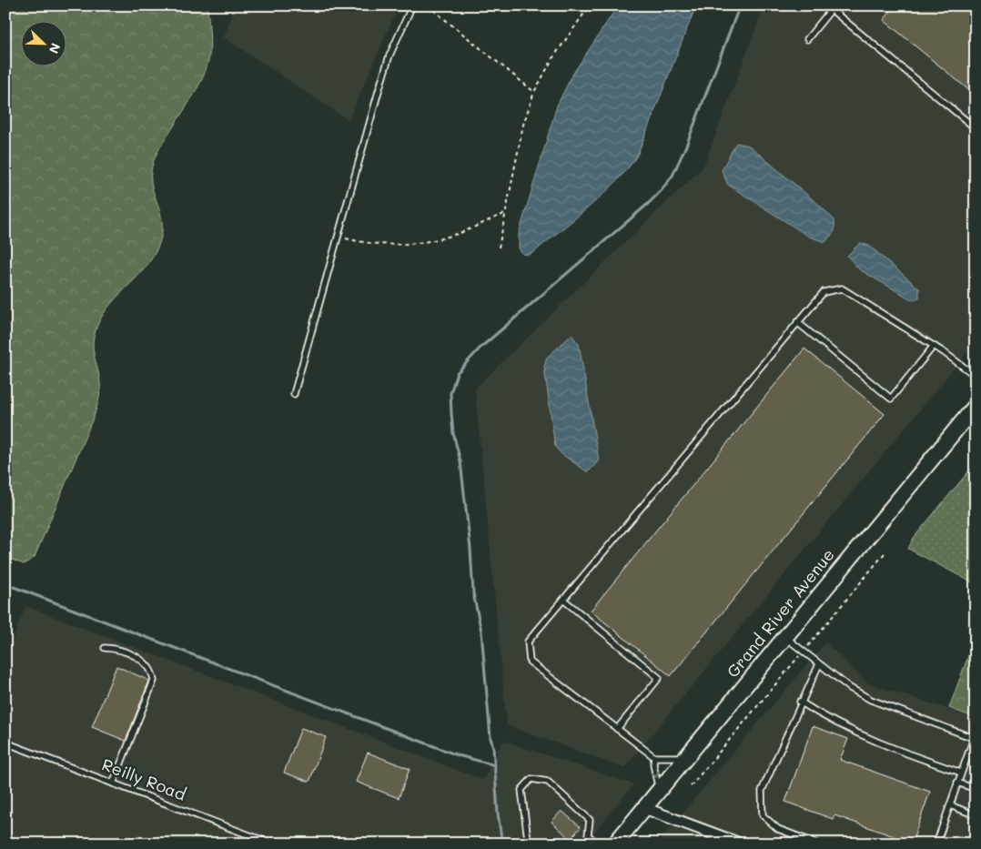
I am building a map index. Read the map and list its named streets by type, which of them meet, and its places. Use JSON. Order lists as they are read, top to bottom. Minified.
{"streets":{"main road":["Grand River Avenue"],"lane":["Reilly Road"]},"north":"bottom right"}
